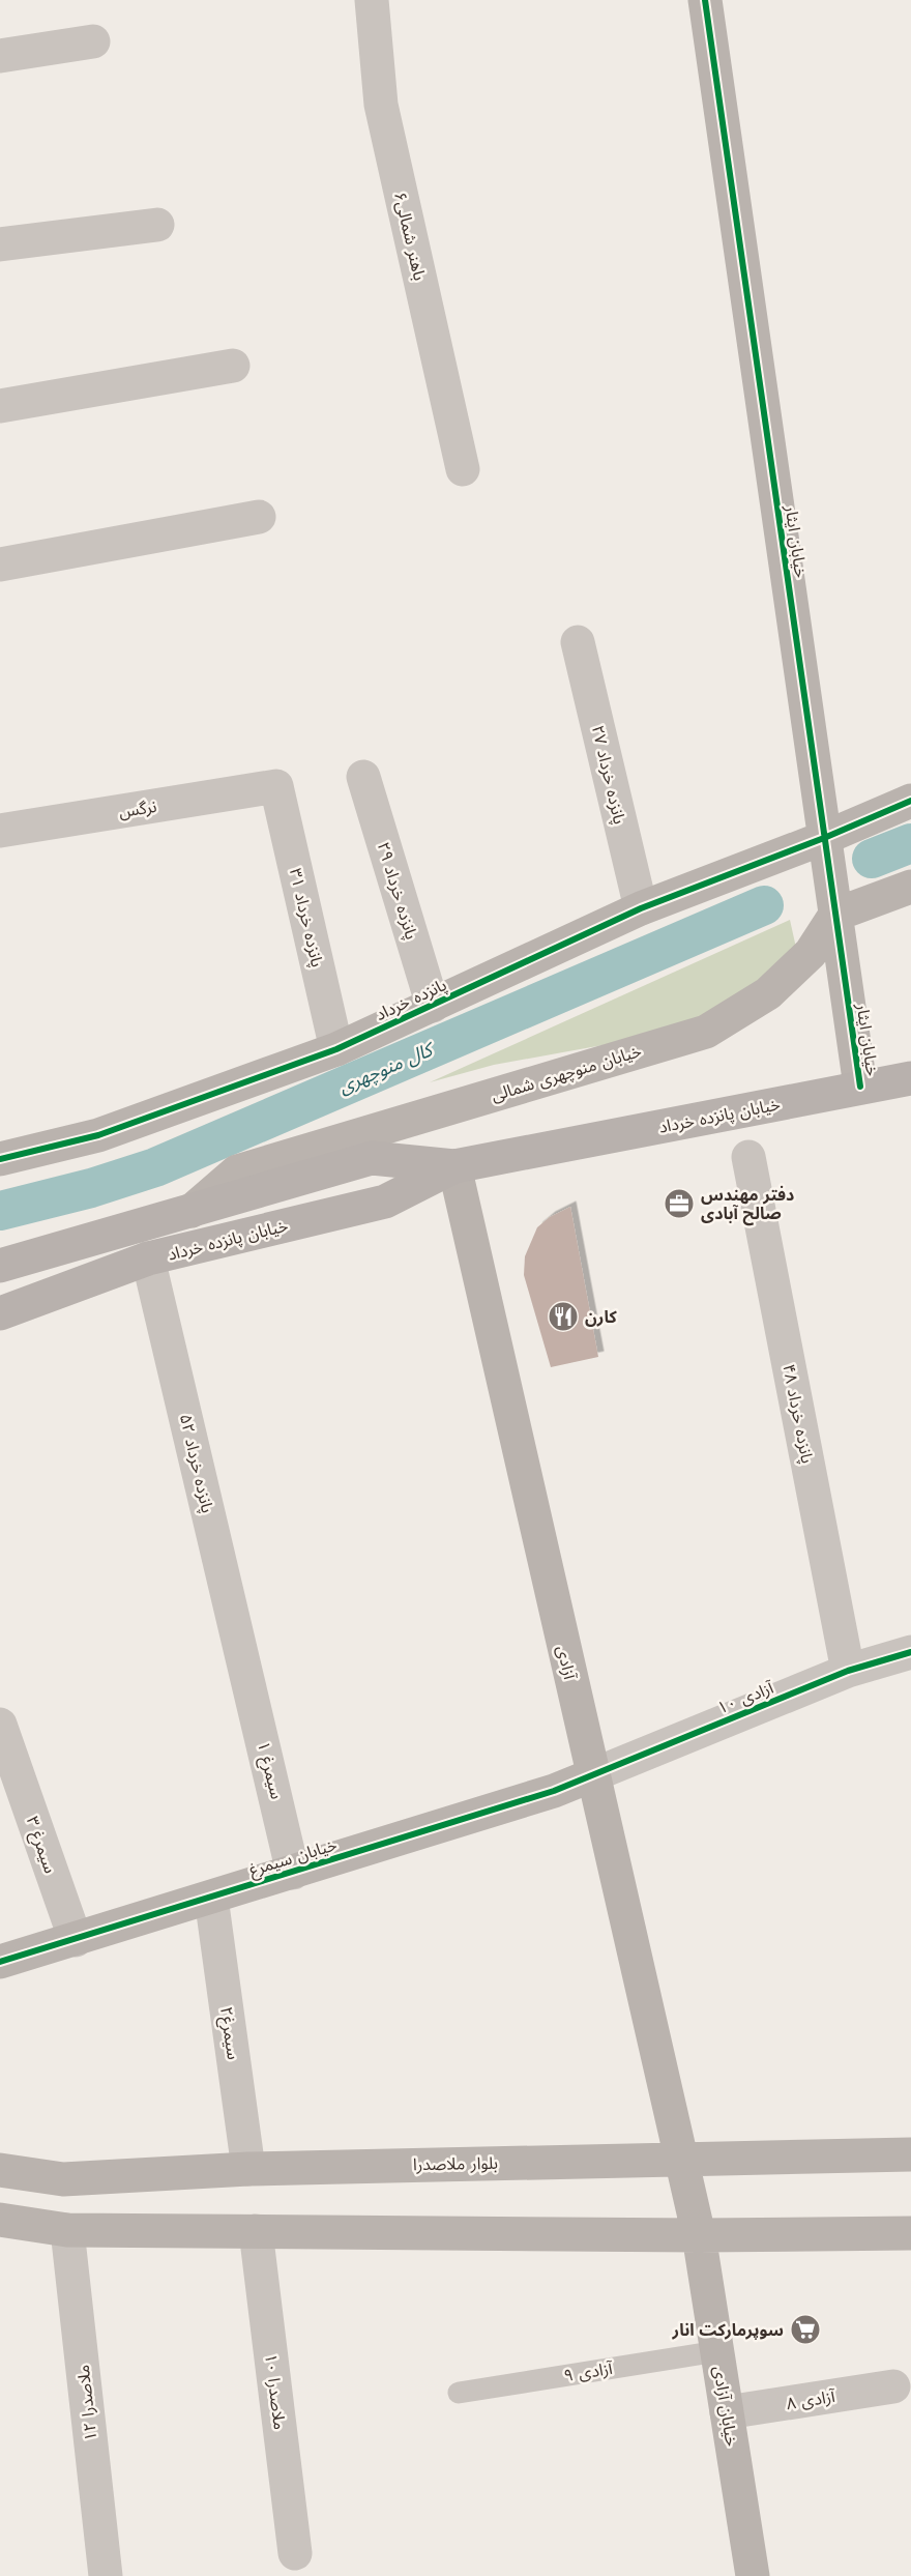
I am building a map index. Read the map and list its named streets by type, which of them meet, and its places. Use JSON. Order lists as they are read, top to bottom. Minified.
{"streets":{"main road":["خیابان پانزده خرداد"],"street":["باهنر شمالی۶","خیابان ایثار","پانزده خرداد ۲۷","نرگس","پانزده خرداد ۲۹","پانزده خرداد ۳۱","پانزده خرداد","خیابان منوچهری شمالی","پانزده خرداد ۴۸","پانزده خرداد ۵۲","آزادی","آزادی ۱۰","سیمرغ ۱","سیمرغ ۳","خیابان سیمرغ","سیمرغ۲","بلوار ملاصدرا","ملاصدرا ۱۰","آزادی ۸","ملاصدرا ۱۲","خیابان آزادی"],"lane":["آزادی ۹"]},"crossings":[["خیابان ایثار","پانزده خرداد"],["خیابان ایثار","خیابان منوچهری شمالی"],["خیابان ایثار","خیابان پانزده خرداد"],["پانزده خرداد ۲۷","پانزده خرداد"],["نرگس","پانزده خرداد ۳۱"],["پانزده خرداد ۲۹","پانزده خرداد"],["پانزده خرداد ۳۱","پانزده خرداد"],["خیابان منوچهری شمالی","خیابان پانزده خرداد"],["خیابان پانزده خرداد","پانزده خرداد ۵۲"],["خیابان پانزده خرداد","آزادی"],["پانزده خرداد ۴۸","آزادی ۱۰"],["پانزده خرداد ۵۲","سیمرغ ۱"],["آزادی","آزادی ۱۰"],["آزادی","خیابان سیمرغ"],["آزادی","بلوار ملاصدرا"],["آزادی","خیابان آزادی"],["آزادی ۱۰","خیابان سیمرغ"],["سیمرغ ۱","خیابان سیمرغ"],["سیمرغ ۳","خیابان سیمرغ"],["خیابان سیمرغ","سیمرغ۲"],["سیمرغ۲","بلوار ملاصدرا"],["بلوار ملاصدرا","خیابان آزادی"],["آزادی ۹","خیابان آزادی"],["آزادی ۸","خیابان آزادی"]],"water":["کال منوچهری"],"places":{"office":["دفتر مهندس صالح آبادی"],"restaurant":["کارن"],"supermarket":["سوپرمارکت انار"]}}
